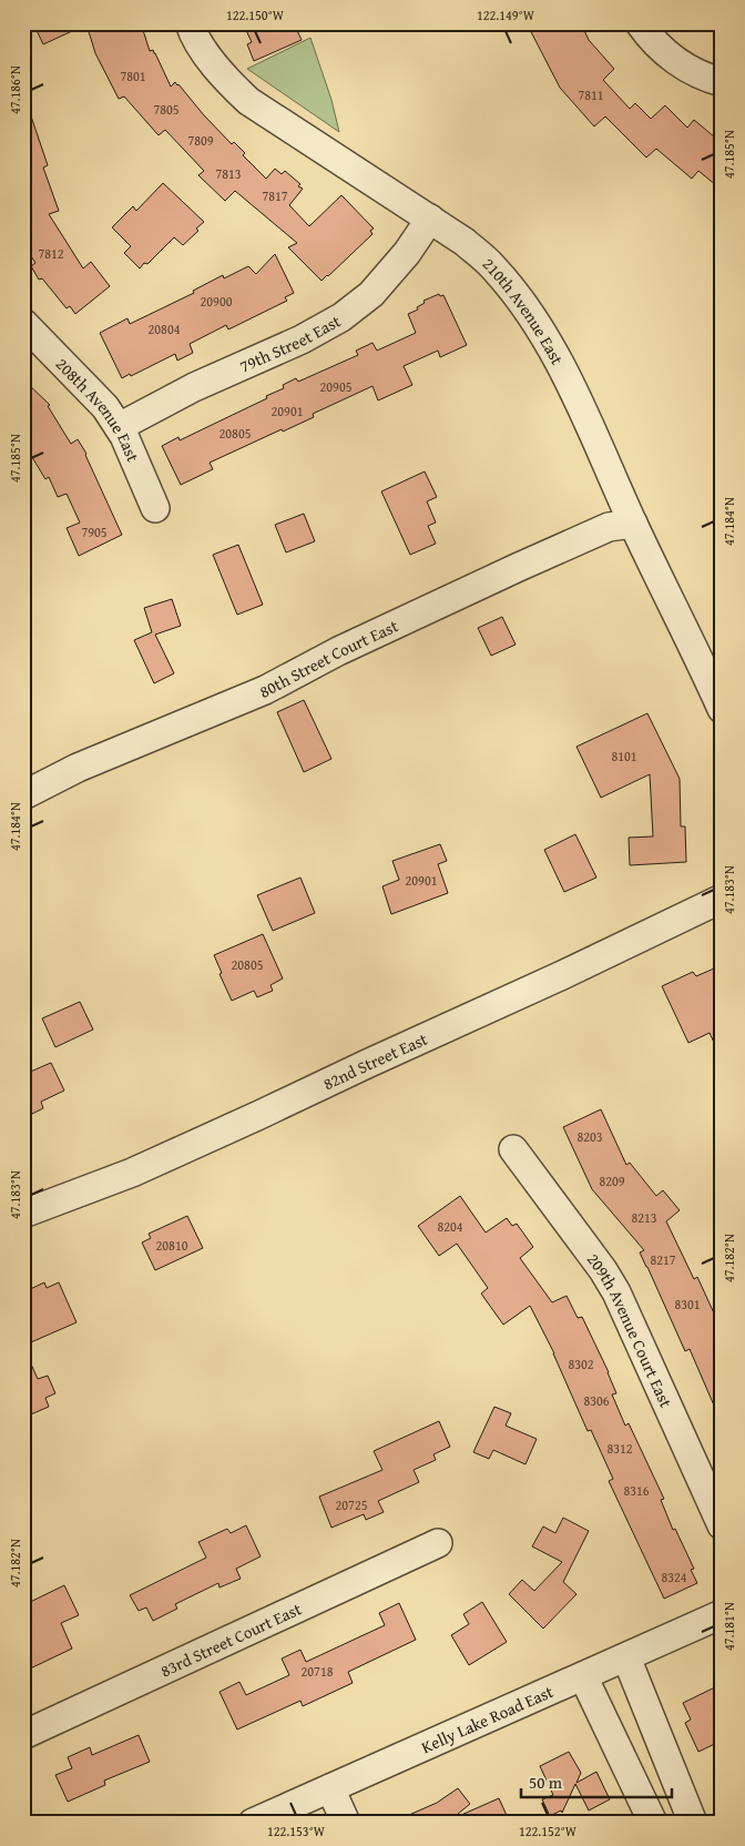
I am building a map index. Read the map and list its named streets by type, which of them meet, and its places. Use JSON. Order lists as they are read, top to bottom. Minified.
{"streets":{"street":["210th Avenue East","79th Street East","208th Avenue East","80th Street Court East","82nd Street East","209th Avenue Court East","83rd Street Court East","Kelly Lake Road East"]},"crossings":[["210th Avenue East","79th Street East"],["210th Avenue East","80th Street Court East"],["79th Street East","208th Avenue East"]],"house_numbers":["7801","7811","7805","7809","7813","7817","7812","20900","20804","20905","20901","20805","7905","8101","20901","20805","8203","8209","8213","8204","20810","8217","8301","8302","8306","8312","8316","20725","8324","20718"],"scale_bar":"50 m","coordinates":["122.150°W","122.149°W","47.186°N","47.185°N","47.184°N","47.183°N","47.182°N","47.181°N","122.153°W","122.152°W"]}
